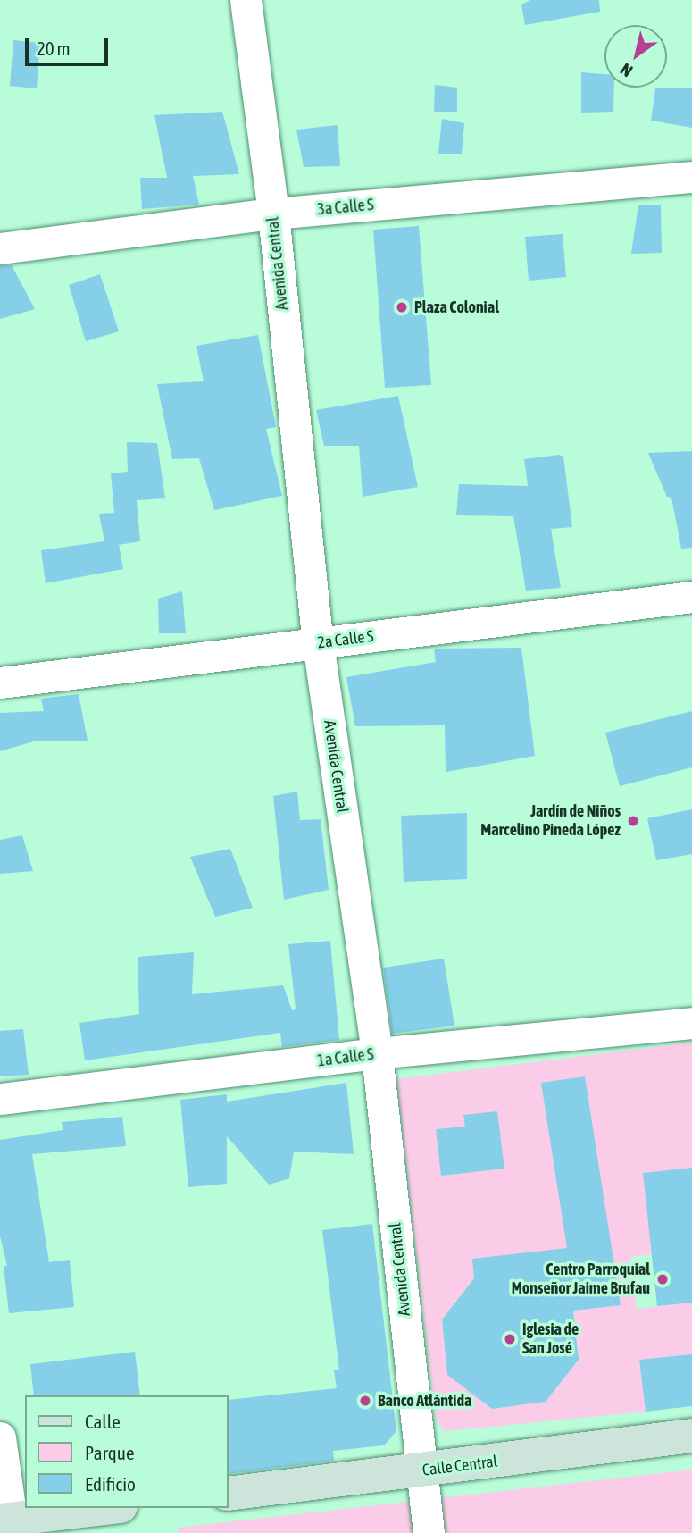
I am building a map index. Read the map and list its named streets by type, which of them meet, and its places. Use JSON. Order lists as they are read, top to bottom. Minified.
{"streets":{"street":["3a Calle S","Avenida Central","2a Calle S","1a Calle S","Calle Central"]},"crossings":[["3a Calle S","Avenida Central"],["Avenida Central","2a Calle S"],["Avenida Central","1a Calle S"],["Avenida Central","Calle Central"]],"places":["Plaza Colonial","Jardín de Niños Marcelino Pineda López","Centro Parroquial Monseñor Jaime Brufau","Iglesia de San José","Banco Atlántida"],"legend":["Calle","Parque","Edificio"],"scale_bar":"20 m","north":"bottom left"}
